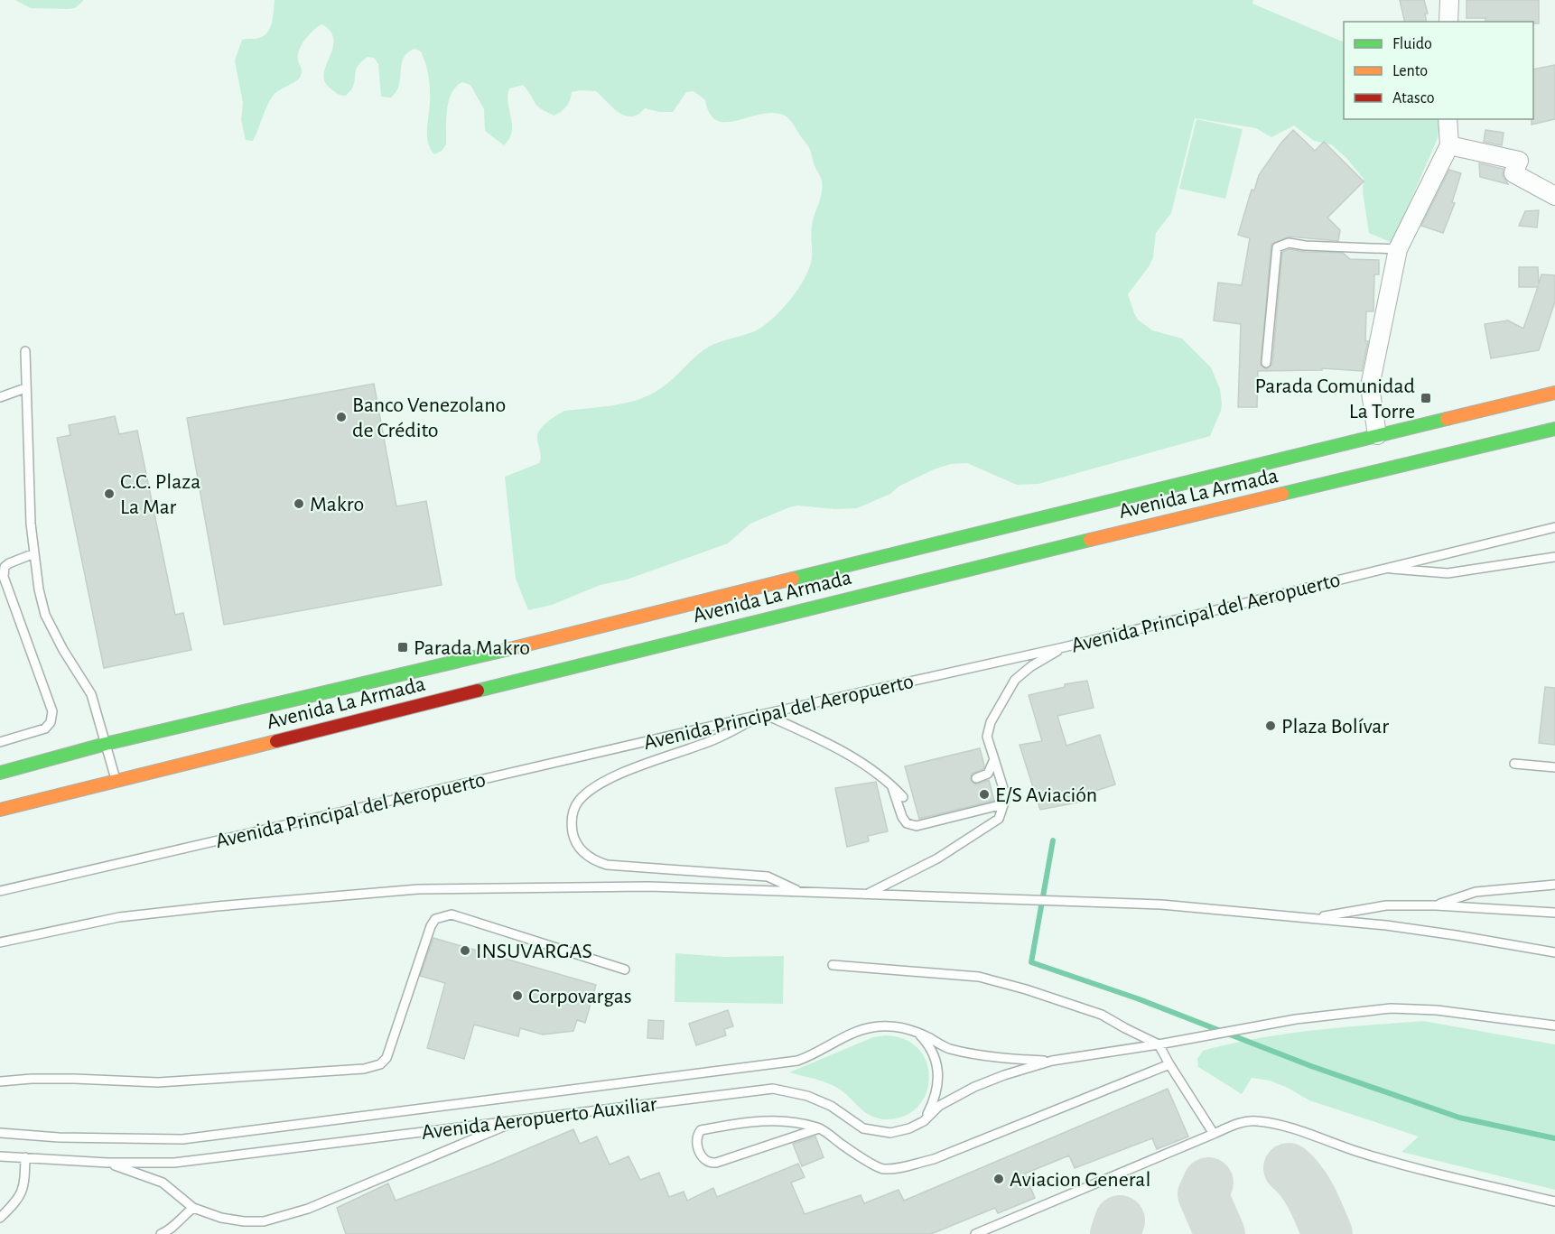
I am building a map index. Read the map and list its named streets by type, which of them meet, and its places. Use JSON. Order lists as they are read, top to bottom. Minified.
{"streets":{"main road":["Avenida La Armada"],"lane":["Avenida Principal del Aeropuerto","Avenida Aeropuerto Auxiliar"]},"places":{"transit":["Parada Comunidad La Torre","Parada Makro"],"other":["Banco Venezolano de Crédito","C.C. Plaza La Mar","Makro","Plaza Bolívar","E/S Aviación","INSUVARGAS","Corpovargas","Aviacion General"]},"legend":["Fluido","Lento","Atasco"]}
